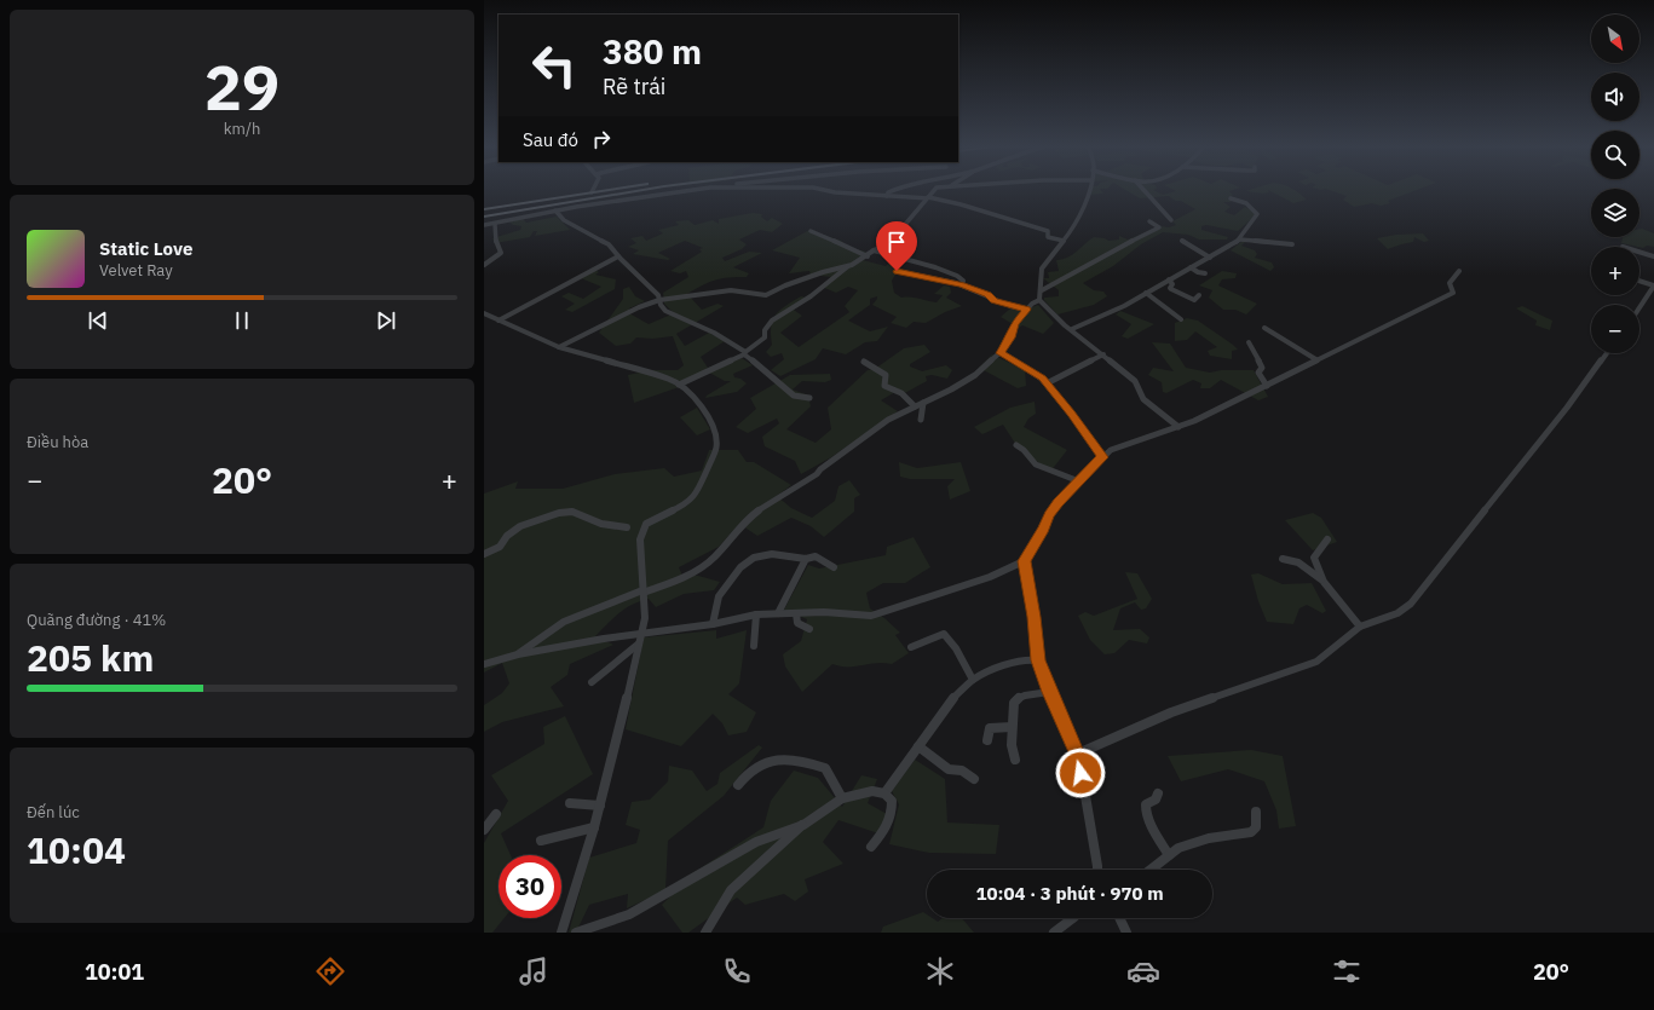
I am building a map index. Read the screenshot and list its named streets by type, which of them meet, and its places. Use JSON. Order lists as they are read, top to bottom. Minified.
{"north":"bottom right","page":{"tile":[["29","km/h"],"Điều hòa",["Quãng đường · 41%","205 km"],["Đến lúc","10:04"]],"map_buttons":["+","−"],"turn":["380 m","Rẽ trái"],"then":"Sau đó","song":["Static Love","Velvet Ray"],"heat":["−","20°","+"],"limit":"30","trip":"10:04 · 3 phút · 970 m","tabs":["10:01","20°"]}}
